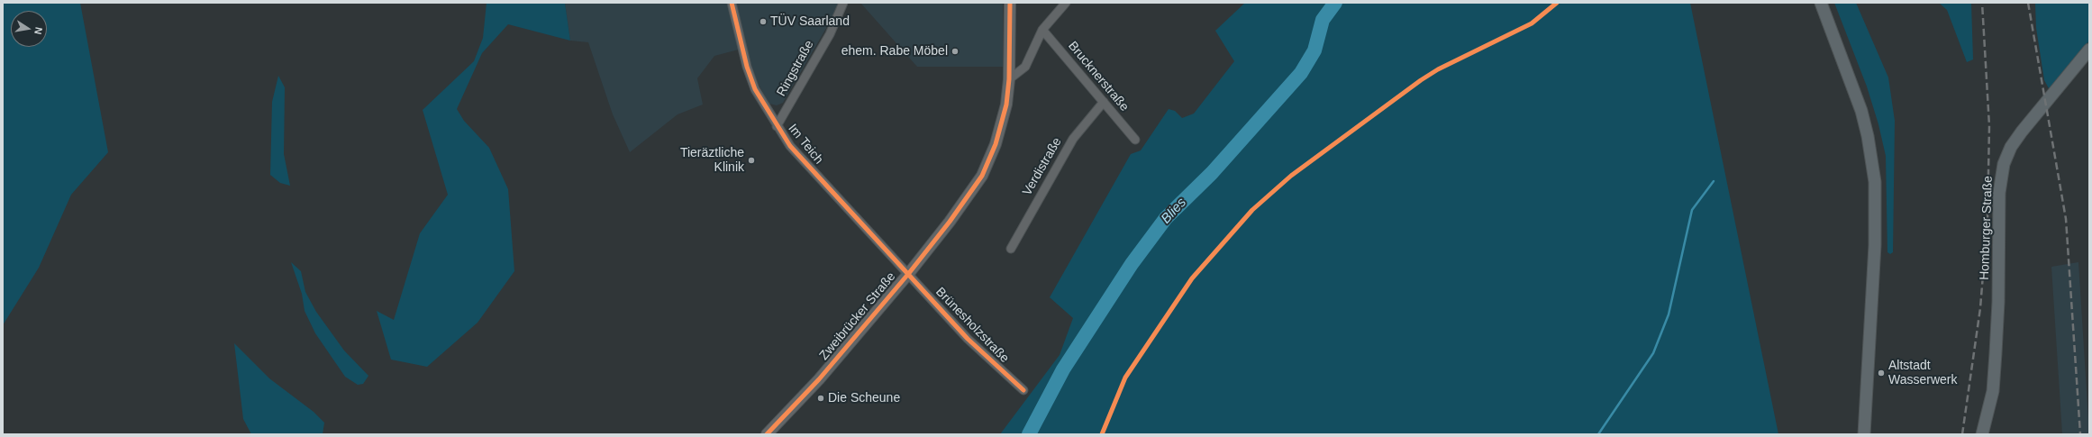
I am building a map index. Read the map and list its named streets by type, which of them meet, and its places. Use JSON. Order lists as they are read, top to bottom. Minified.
{"streets":{"main road":["Homburger Straße"],"street":["Ringstraße","Brucknerstraße","Im Teich","Verdistraße","Zweibrücker Straße","Brünesholzstraße"]},"crossings":[["Ringstraße","Im Teich"],["Brucknerstraße","Verdistraße"],["Im Teich","Zweibrücker Straße"],["Im Teich","Brünesholzstraße"],["Zweibrücker Straße","Brünesholzstraße"]],"water":["Blies"],"places":["TÜV Saarland","ehem. Rabe Möbel","Tieräztliche Klinik","Altstadt Wasserwerk","Die Scheune"],"north":"right"}
